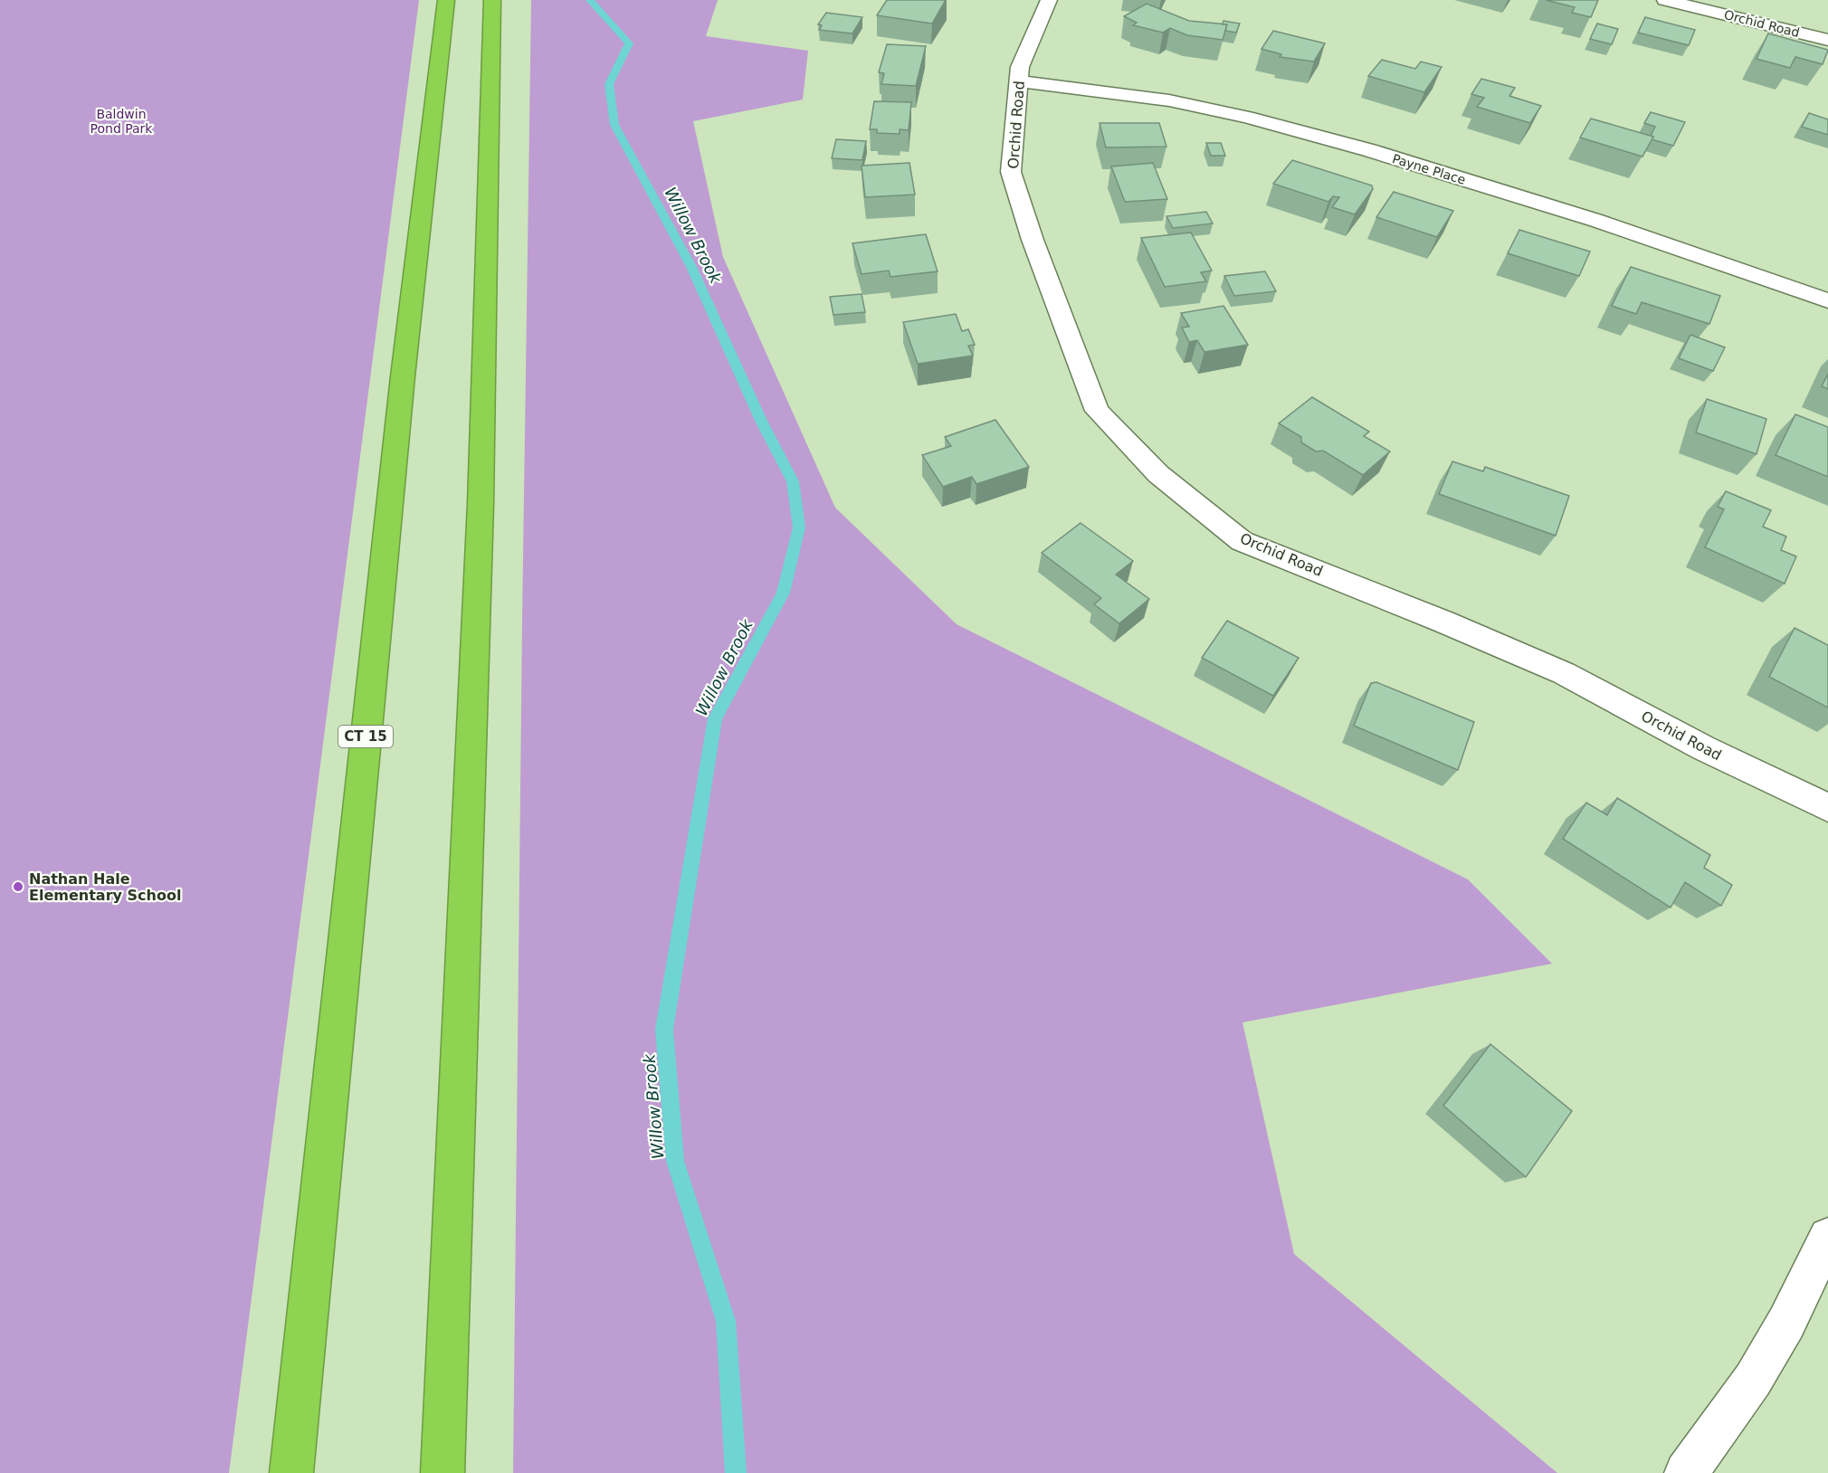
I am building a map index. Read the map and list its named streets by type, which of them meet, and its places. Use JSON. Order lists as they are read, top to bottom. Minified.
{"streets":{"highway":["CT 15"],"street":["Orchid Road","Payne Place"]},"crossings":[["Orchid Road","Payne Place"]],"water":["Willow Brook"],"parks":["Baldwin Pond Park"],"places":["Nathan Hale Elementary School"]}
